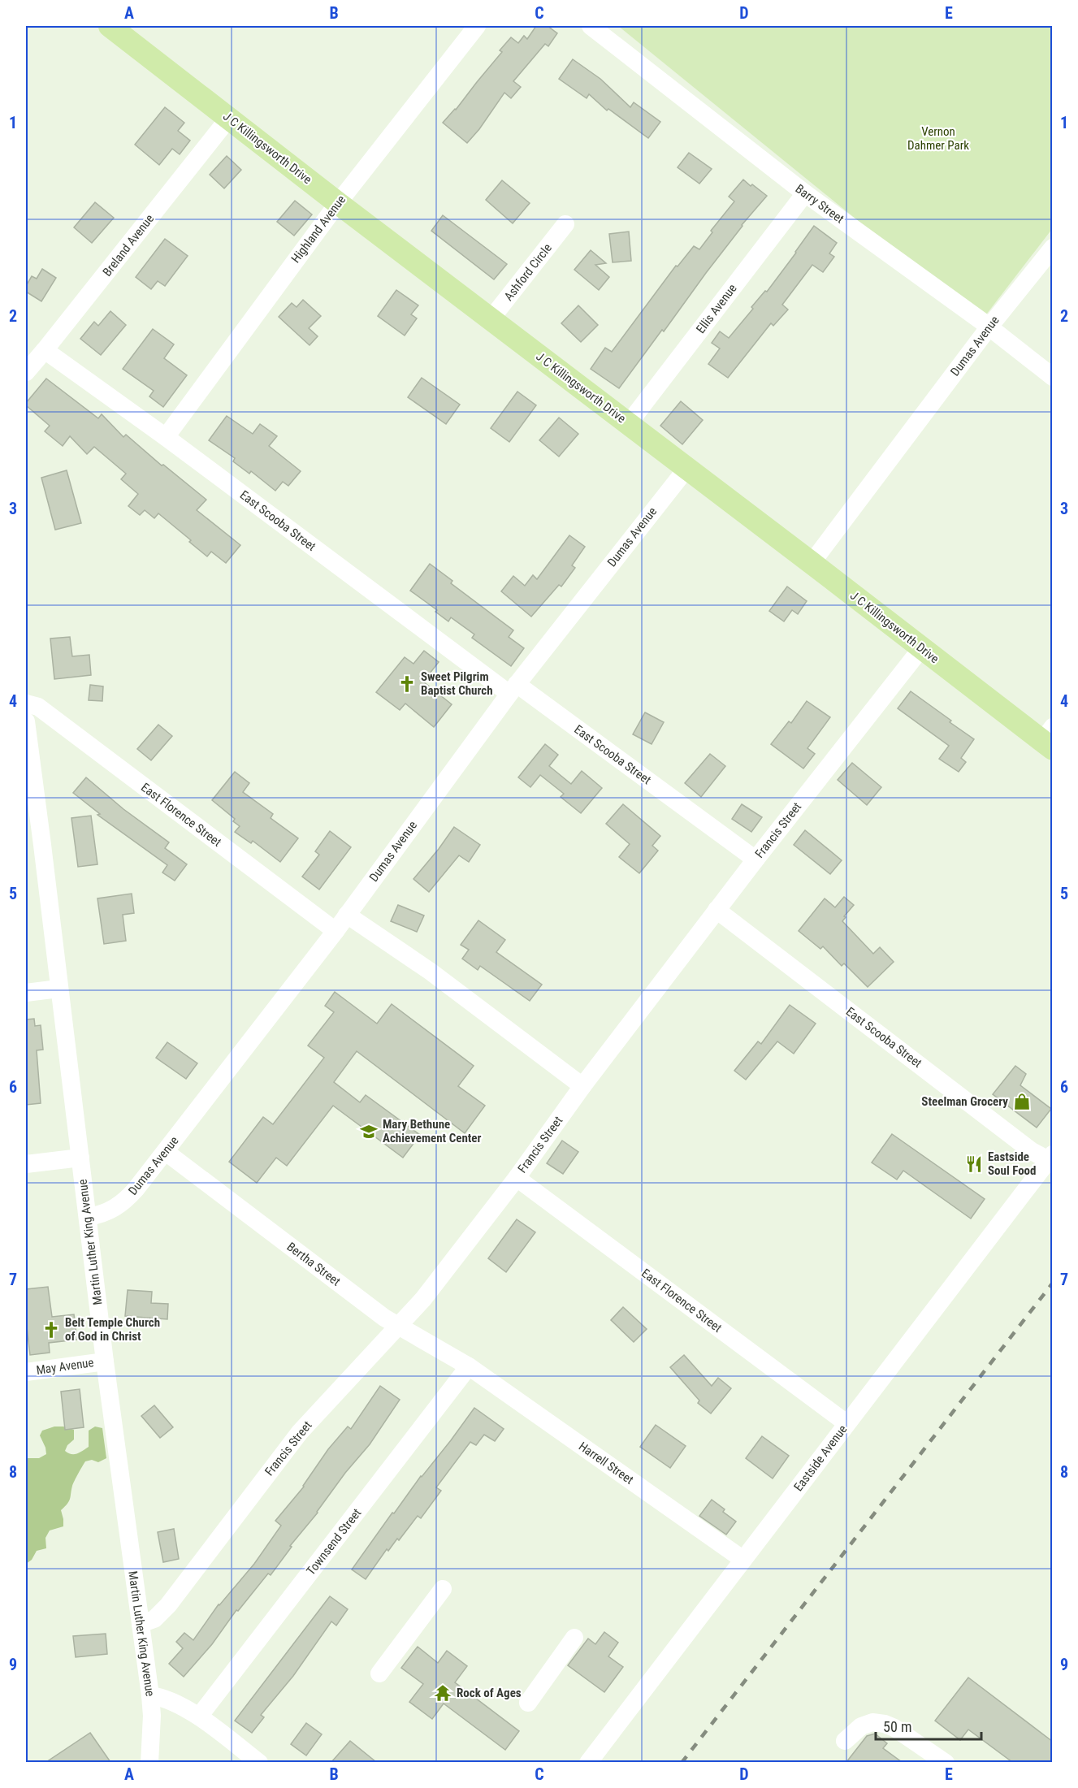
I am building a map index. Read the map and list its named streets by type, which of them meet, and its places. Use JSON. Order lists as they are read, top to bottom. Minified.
{"streets":{"main road":["J C Killingsworth Drive"],"street":["Barry Street","Highland Avenue","Breland Avenue","Ashford Circle","Ellis Avenue","Dumas Avenue","East Scooba Street","East Florence Street","Francis Street","Martin Luther King Avenue","Bertha Street","May Avenue","Eastside Avenue","Harrell Street","Townsend Street"]},"crossings":[["J C Killingsworth Drive","Highland Avenue"],["J C Killingsworth Drive","Breland Avenue"],["J C Killingsworth Drive","Ashford Circle"],["J C Killingsworth Drive","Ellis Avenue"],["J C Killingsworth Drive","Dumas Avenue"],["J C Killingsworth Drive","Francis Street"],["Barry Street","Ellis Avenue"],["Barry Street","Dumas Avenue"],["Highland Avenue","East Scooba Street"],["Breland Avenue","East Scooba Street"],["Dumas Avenue","East Scooba Street"],["Dumas Avenue","East Florence Street"],["Dumas Avenue","Martin Luther King Avenue"],["Dumas Avenue","Bertha Street"],["East Scooba Street","Francis Street"],["East Scooba Street","Eastside Avenue"],["East Florence Street","Francis Street"],["East Florence Street","Eastside Avenue"],["Francis Street","Martin Luther King Avenue"],["Francis Street","Bertha Street"],["Martin Luther King Avenue","May Avenue"],["Bertha Street","Harrell Street"],["Bertha Street","Townsend Street"],["Eastside Avenue","Harrell Street"],["Harrell Street","Townsend Street"]],"parks":["Vernon Dahmer Park"],"places":{"church":["Sweet Pilgrim Baptist Church","Belt Temple Church of God in Christ"],"shop":["Steelman Grocery"],"school or university":["Mary Bethune Achievement Center"],"restaurant":["Eastside Soul Food"],"temple":["Rock of Ages"]},"scale_bar":"50 m","grid":{"columns":["A","B","C","D","E"],"rows":["1","2","3","4","5","6","7","8","9"]}}
